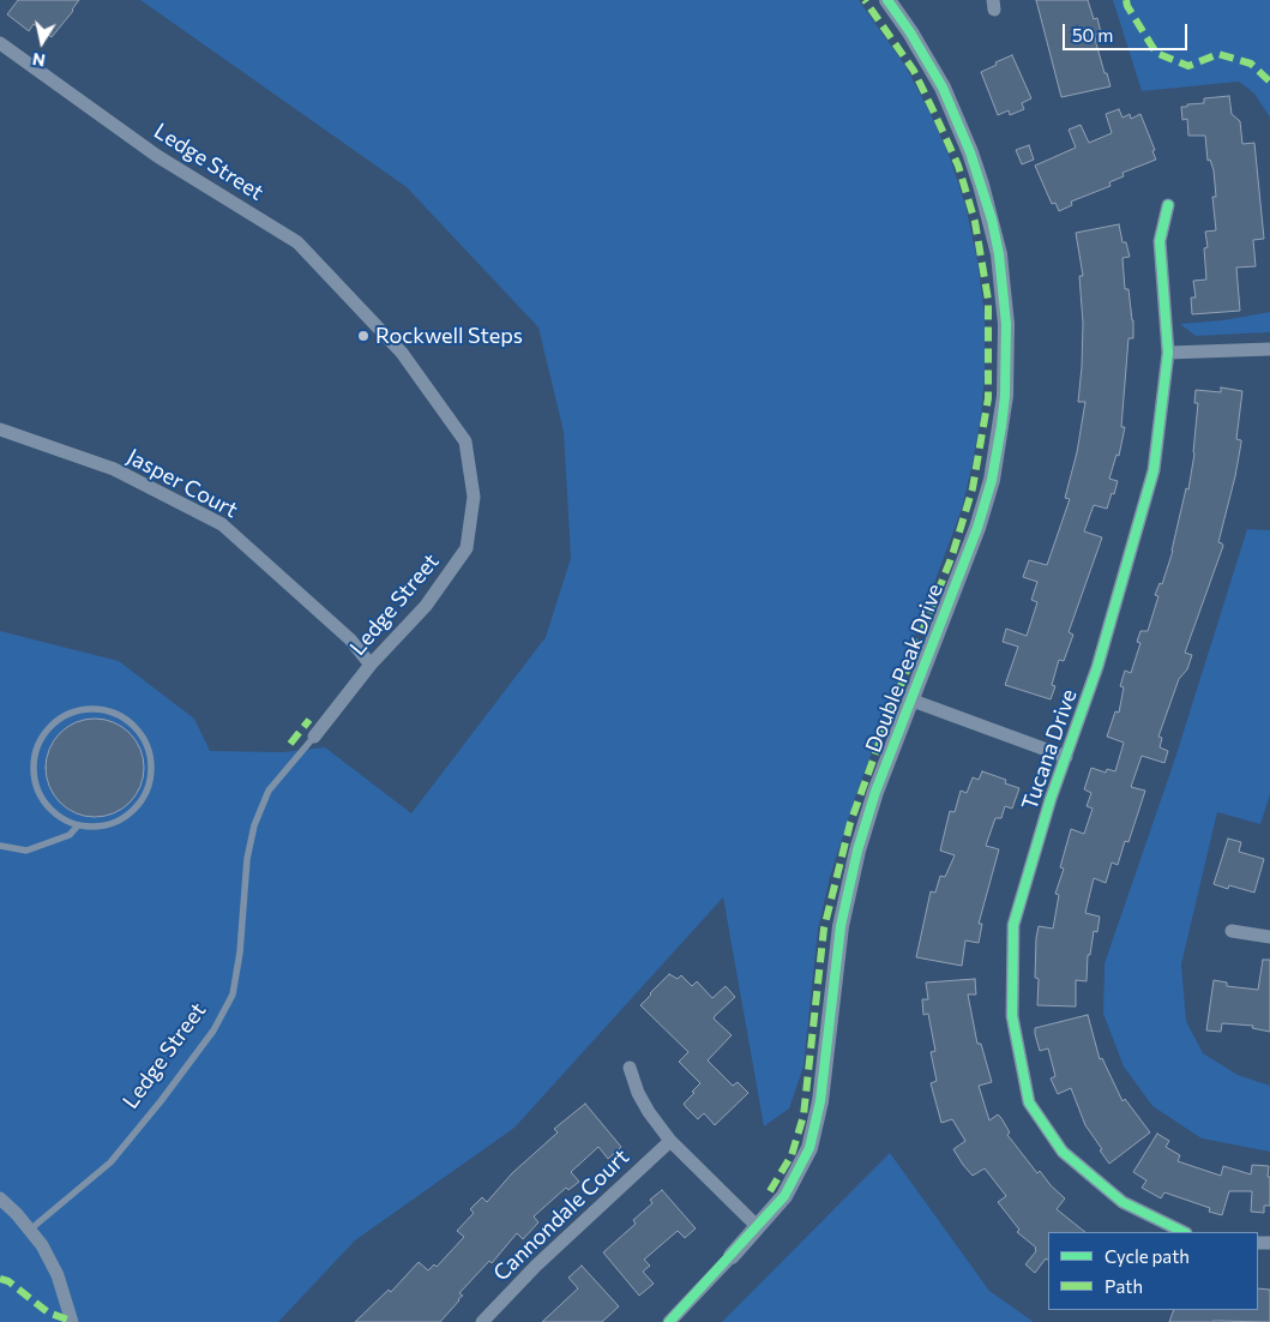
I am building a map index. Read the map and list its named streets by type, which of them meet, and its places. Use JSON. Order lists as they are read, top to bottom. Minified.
{"streets":{"street":["Ledge Street","Jasper Court","Double Peak Drive","Tucana Drive","Cannondale Court"]},"crossings":[["Ledge Street","Jasper Court"],["Double Peak Drive","Tucana Drive"]],"places":["Rockwell Steps"],"legend":["Cycle path","Path"],"scale_bar":"50 m","north":"bottom"}
